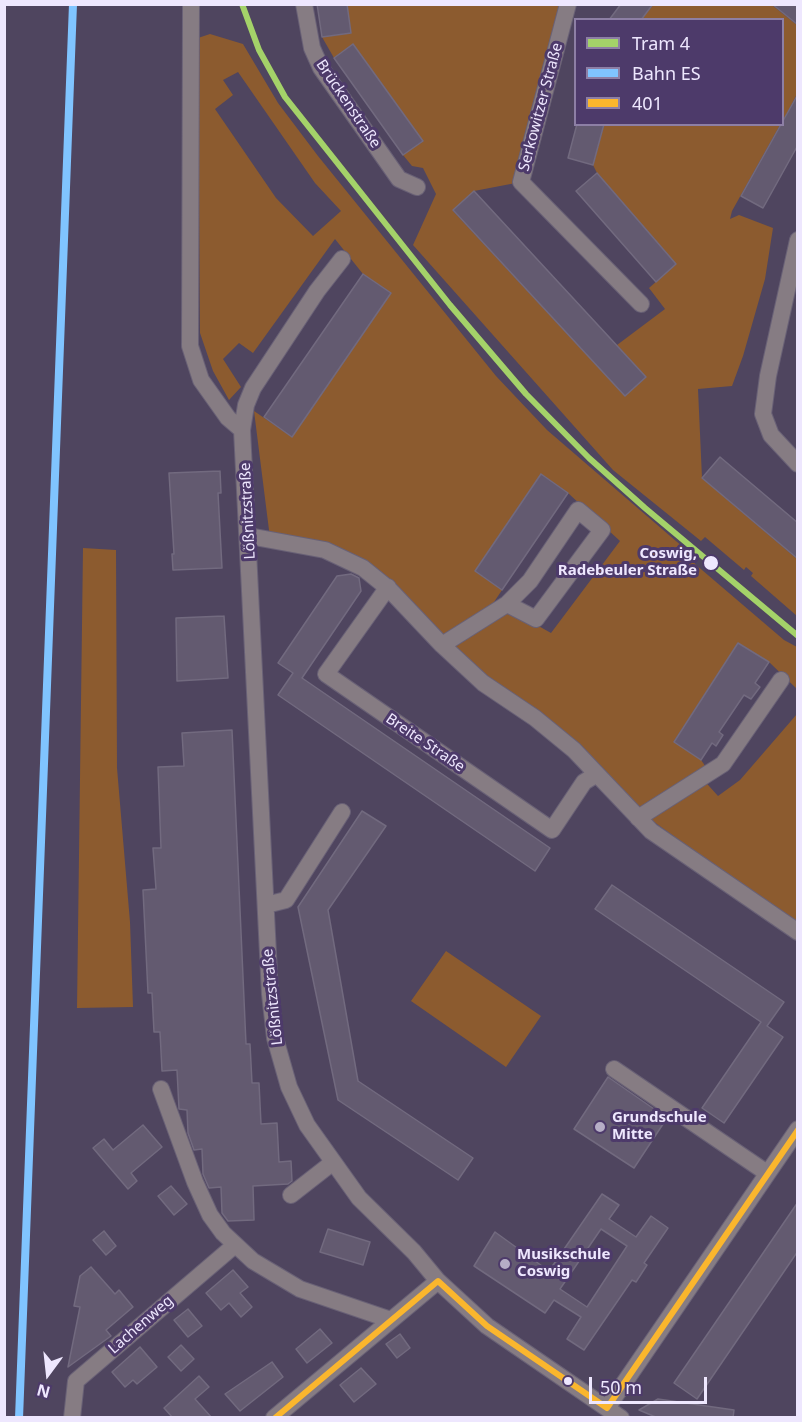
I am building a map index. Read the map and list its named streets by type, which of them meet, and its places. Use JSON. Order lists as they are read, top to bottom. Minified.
{"streets":{"street":["Brückenstraße","Serkowitzer Straße","Lößnitzstraße","Breite Straße","Lachenweg"]},"places":["Coswig, Radebeuler Straße","Grundschule Mitte","Musikschule Coswig"],"lines":["tram line 4","rail line ES","transit line 401"],"legend":["Tram 4","Bahn ES","401"],"scale_bar":"50 m","north":"bottom"}
